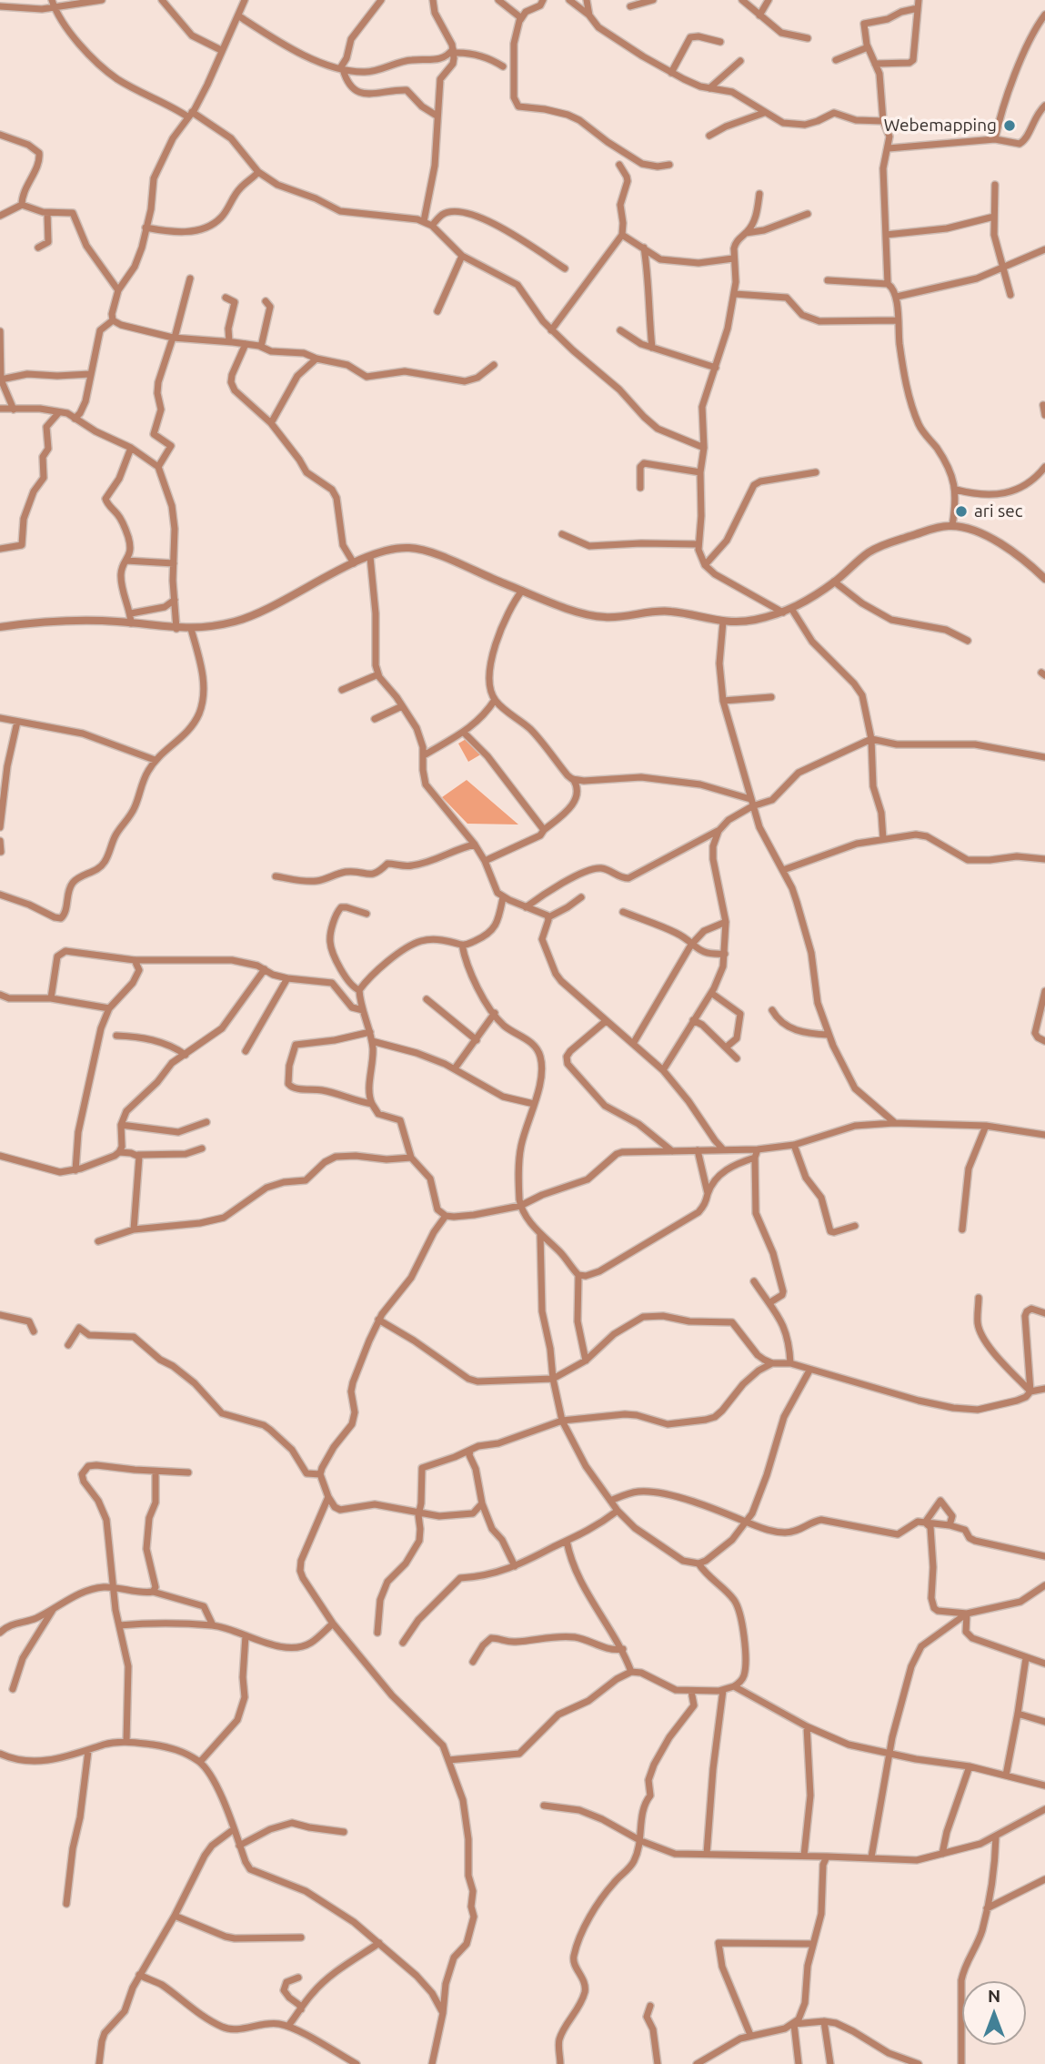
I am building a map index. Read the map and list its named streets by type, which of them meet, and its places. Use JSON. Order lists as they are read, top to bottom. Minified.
{"places":["Webemapping","ari sec"],"north":"top"}
